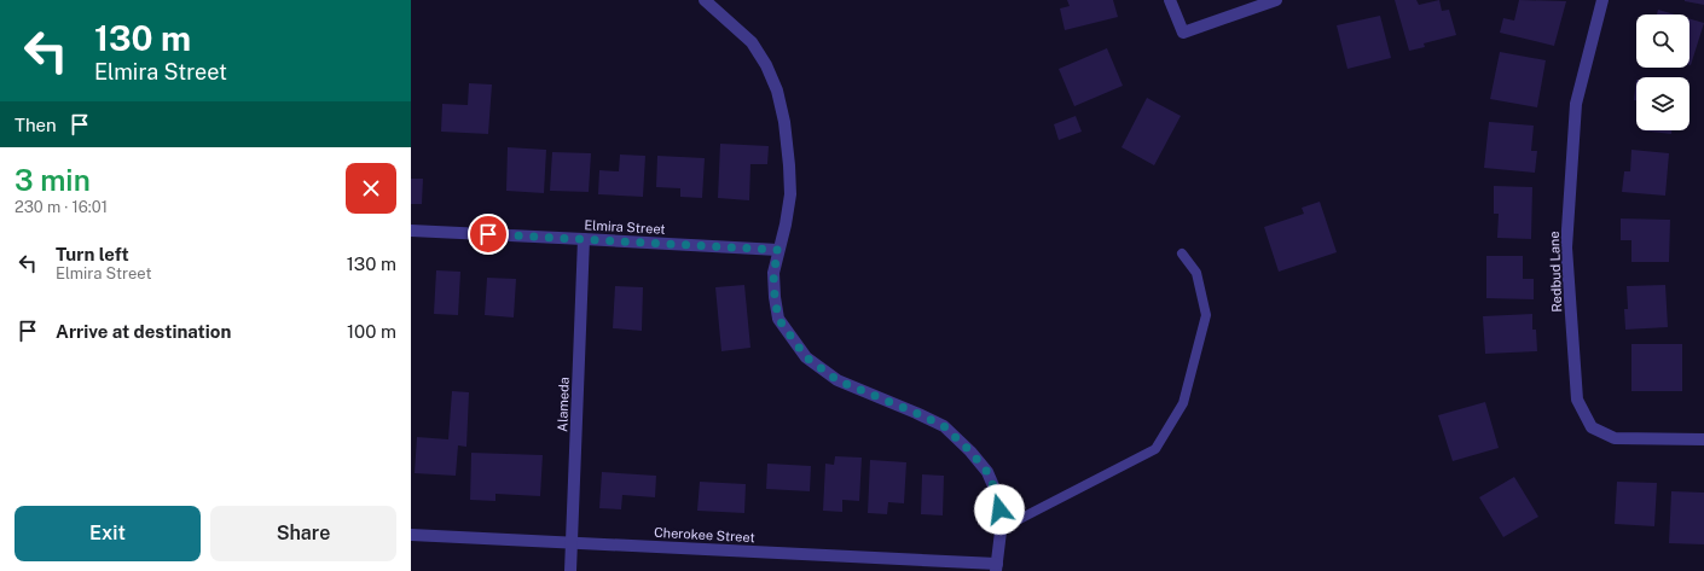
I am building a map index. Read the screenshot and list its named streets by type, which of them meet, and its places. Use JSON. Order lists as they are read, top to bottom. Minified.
{"streets":{"street":["Elmira Street","Redbud Lane","Alameda","Cherokee Street"]},"crossings":[["Elmira Street","Alameda"],["Alameda","Cherokee Street"]],"page":{"turn":["130 m","Elmira Street"],"then":"Then","heading":["3 min","230 m · 16:01"],"list":[{"name":"Turn left","note":"Elmira Street","value":"130 m"},{"name":"Arrive at destination","value":"100 m"}],"buttons":["Exit","Share"]}}
